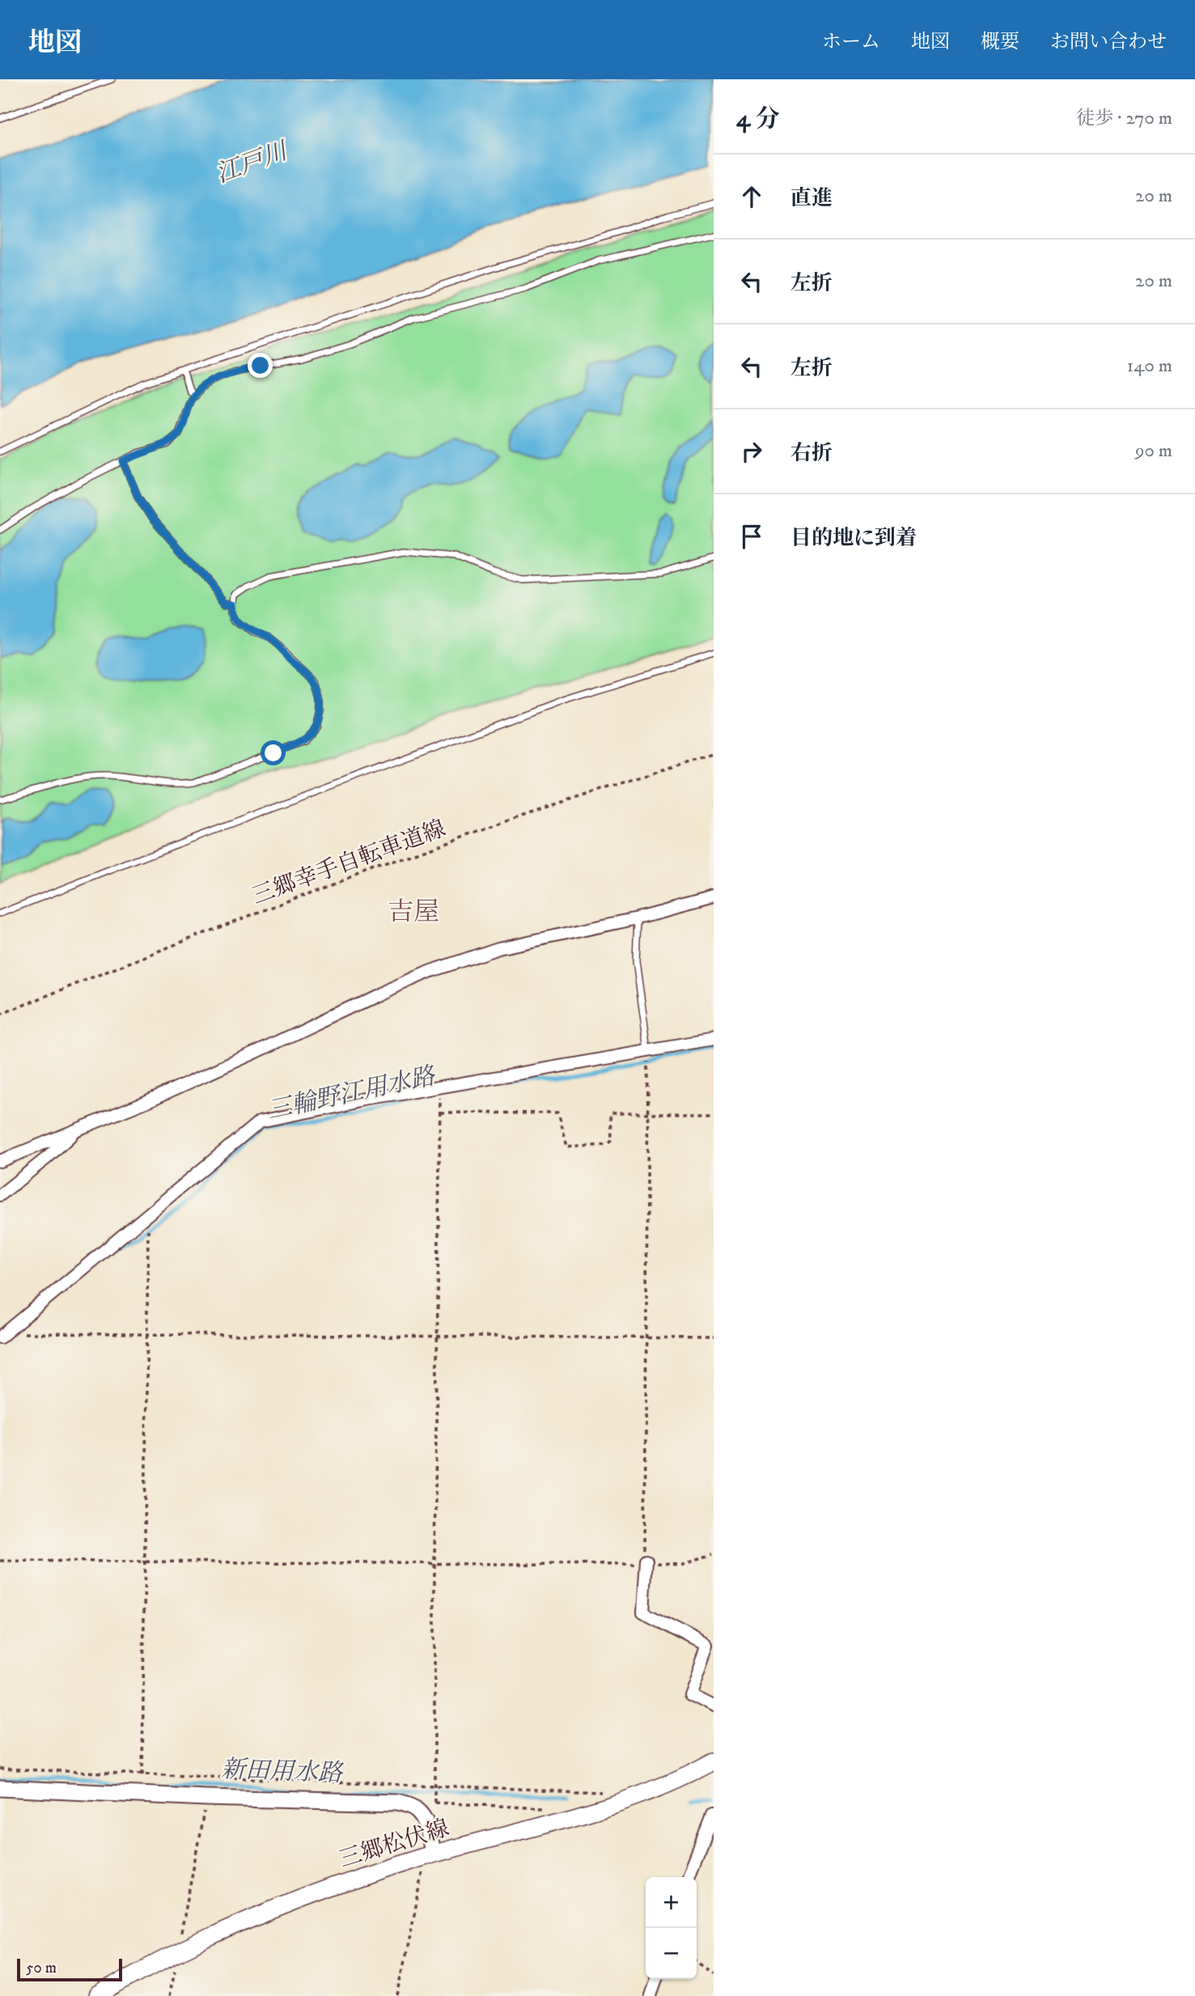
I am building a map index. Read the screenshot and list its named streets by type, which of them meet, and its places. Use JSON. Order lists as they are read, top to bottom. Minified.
{"streets":{"main road":["三郷松伏線"],"path":["三郷幸手自転車道線"]},"districts":["吉屋"],"water":["江戸川","三輪野江用水路","新田用水路"],"scale_bar":"50 m","page":{"header":"地図","nav":["ホーム","地図","概要","お問い合わせ"],"heading":["4 分","徒歩 · 270 m"],"list":[["直進","20 m"],["左折","20 m"],["左折","140 m"],["右折","90 m"],"目的地に到着"],"map_buttons":["+","−"],"scale":"50 m"}}
